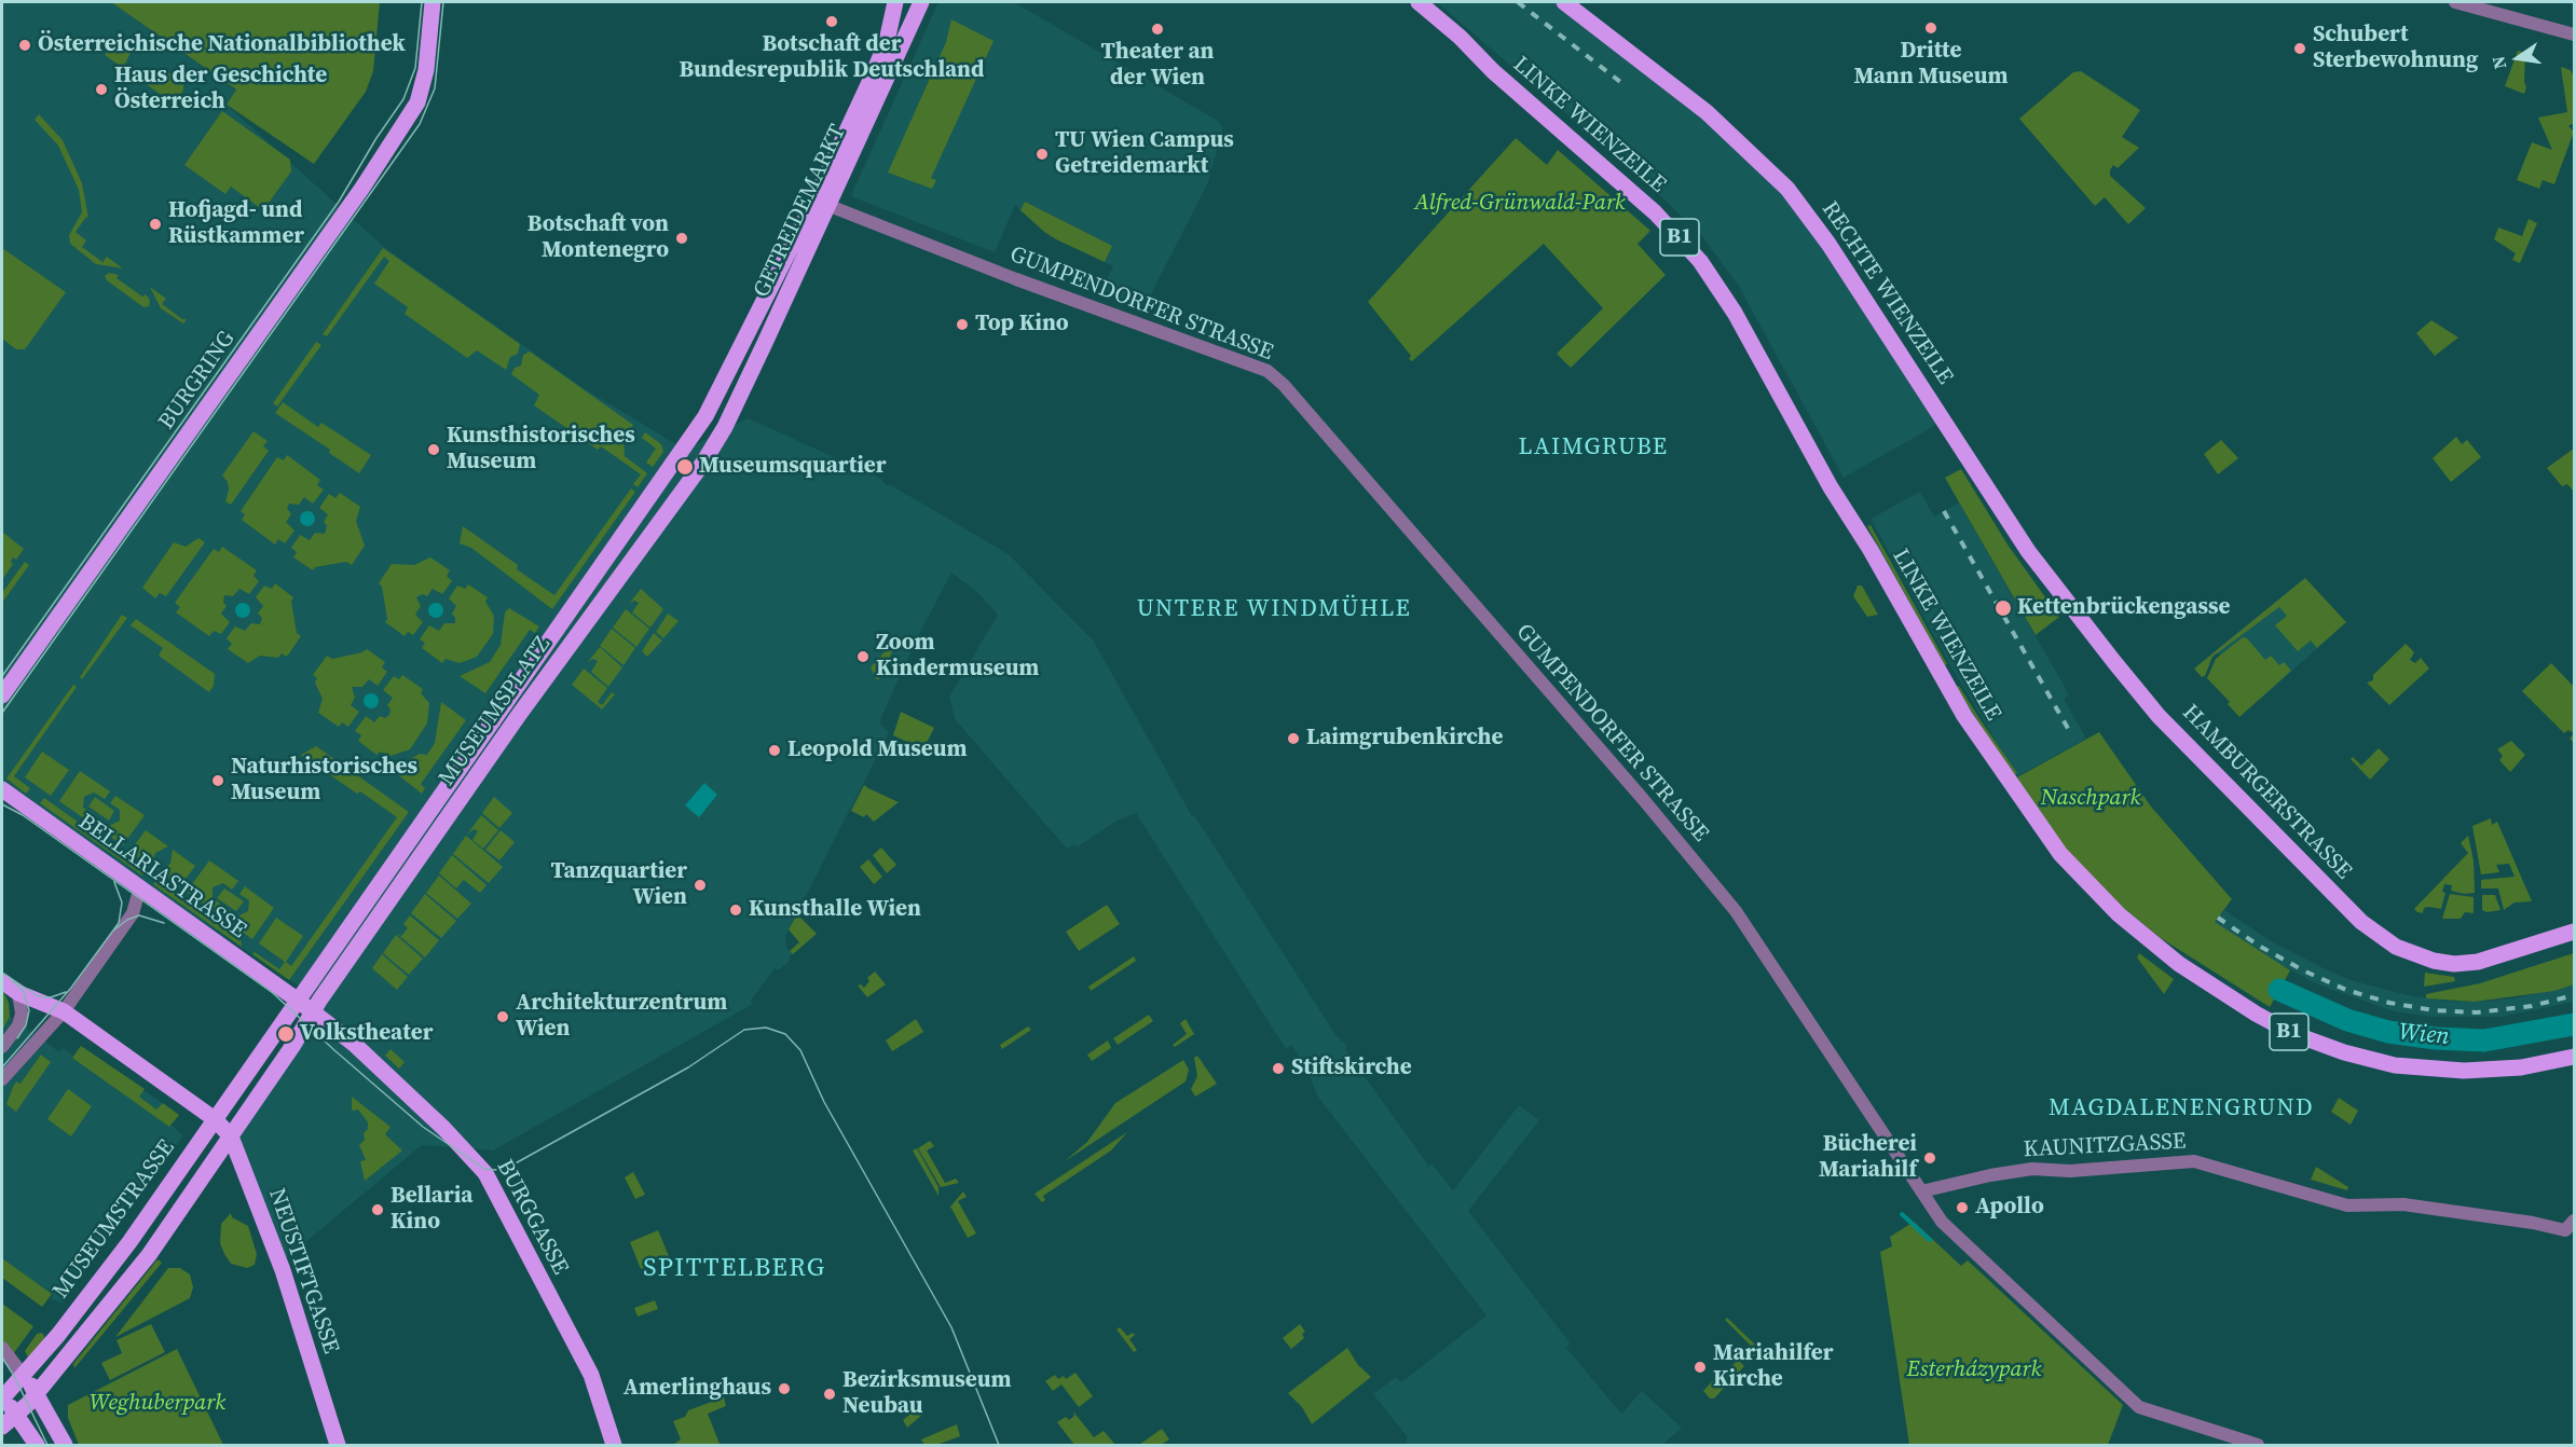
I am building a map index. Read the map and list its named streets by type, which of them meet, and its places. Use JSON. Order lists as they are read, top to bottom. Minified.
{"streets":{"main road":["LINKE WIENZEILE","GETREIDEMARKT","B1","RECHTE WIENZEILE","BURGRING","MUSEUMSPLATZ","HAMBURGERSTRASSE","BELLARIASTRASSE","BURGGASSE","MUSEUMSTRASSE","NEUSTIFTGASSE"],"street":["GUMPENDORFER STRASSE","KAUNITZGASSE"]},"crossings":[["GETREIDEMARKT","GUMPENDORFER STRASSE"],["GETREIDEMARKT","MUSEUMSPLATZ"],["RECHTE WIENZEILE","HAMBURGERSTRASSE"],["GUMPENDORFER STRASSE","KAUNITZGASSE"],["MUSEUMSPLATZ","BELLARIASTRASSE"],["MUSEUMSPLATZ","BURGGASSE"],["MUSEUMSPLATZ","MUSEUMSTRASSE"],["BELLARIASTRASSE","BURGGASSE"],["BELLARIASTRASSE","MUSEUMSTRASSE"],["BURGGASSE","MUSEUMSTRASSE"],["MUSEUMSTRASSE","NEUSTIFTGASSE"]],"districts":["LAIMGRUBE","UNTERE WINDMÜHLE","MAGDALENENGRUND","SPITTELBERG"],"water":["Wien"],"parks":["Alfred-Grünwald-Park","Naschpark","Esterházypark","Weghuberpark"],"places":["Botschaft der Bundesrepublik Deutschland","Dritte Mann Museum","Theater an der Wien","Österreichische Nationalbibliothek","Schubert Sterbewohnung","Haus der Geschichte Österreich","TU Wien Campus Getreidemarkt","Hofjagd- und Rüstkammer","Botschaft von Montenegro","Top Kino","Kunsthistorisches Museum","Museumsquartier","Kettenbrückengasse","Zoom Kindermuseum","Laimgrubenkirche","Leopold Museum","Naturhistorisches Museum","Tanzquartier Wien","Kunsthalle Wien","Architekturzentrum Wien","Volkstheater","Stiftskirche","Bücherei Mariahilf","Apollo","Bellaria Kino","Mariahilfer Kirche","Amerlinghaus","Bezirksmuseum Neubau"],"north":"left"}
